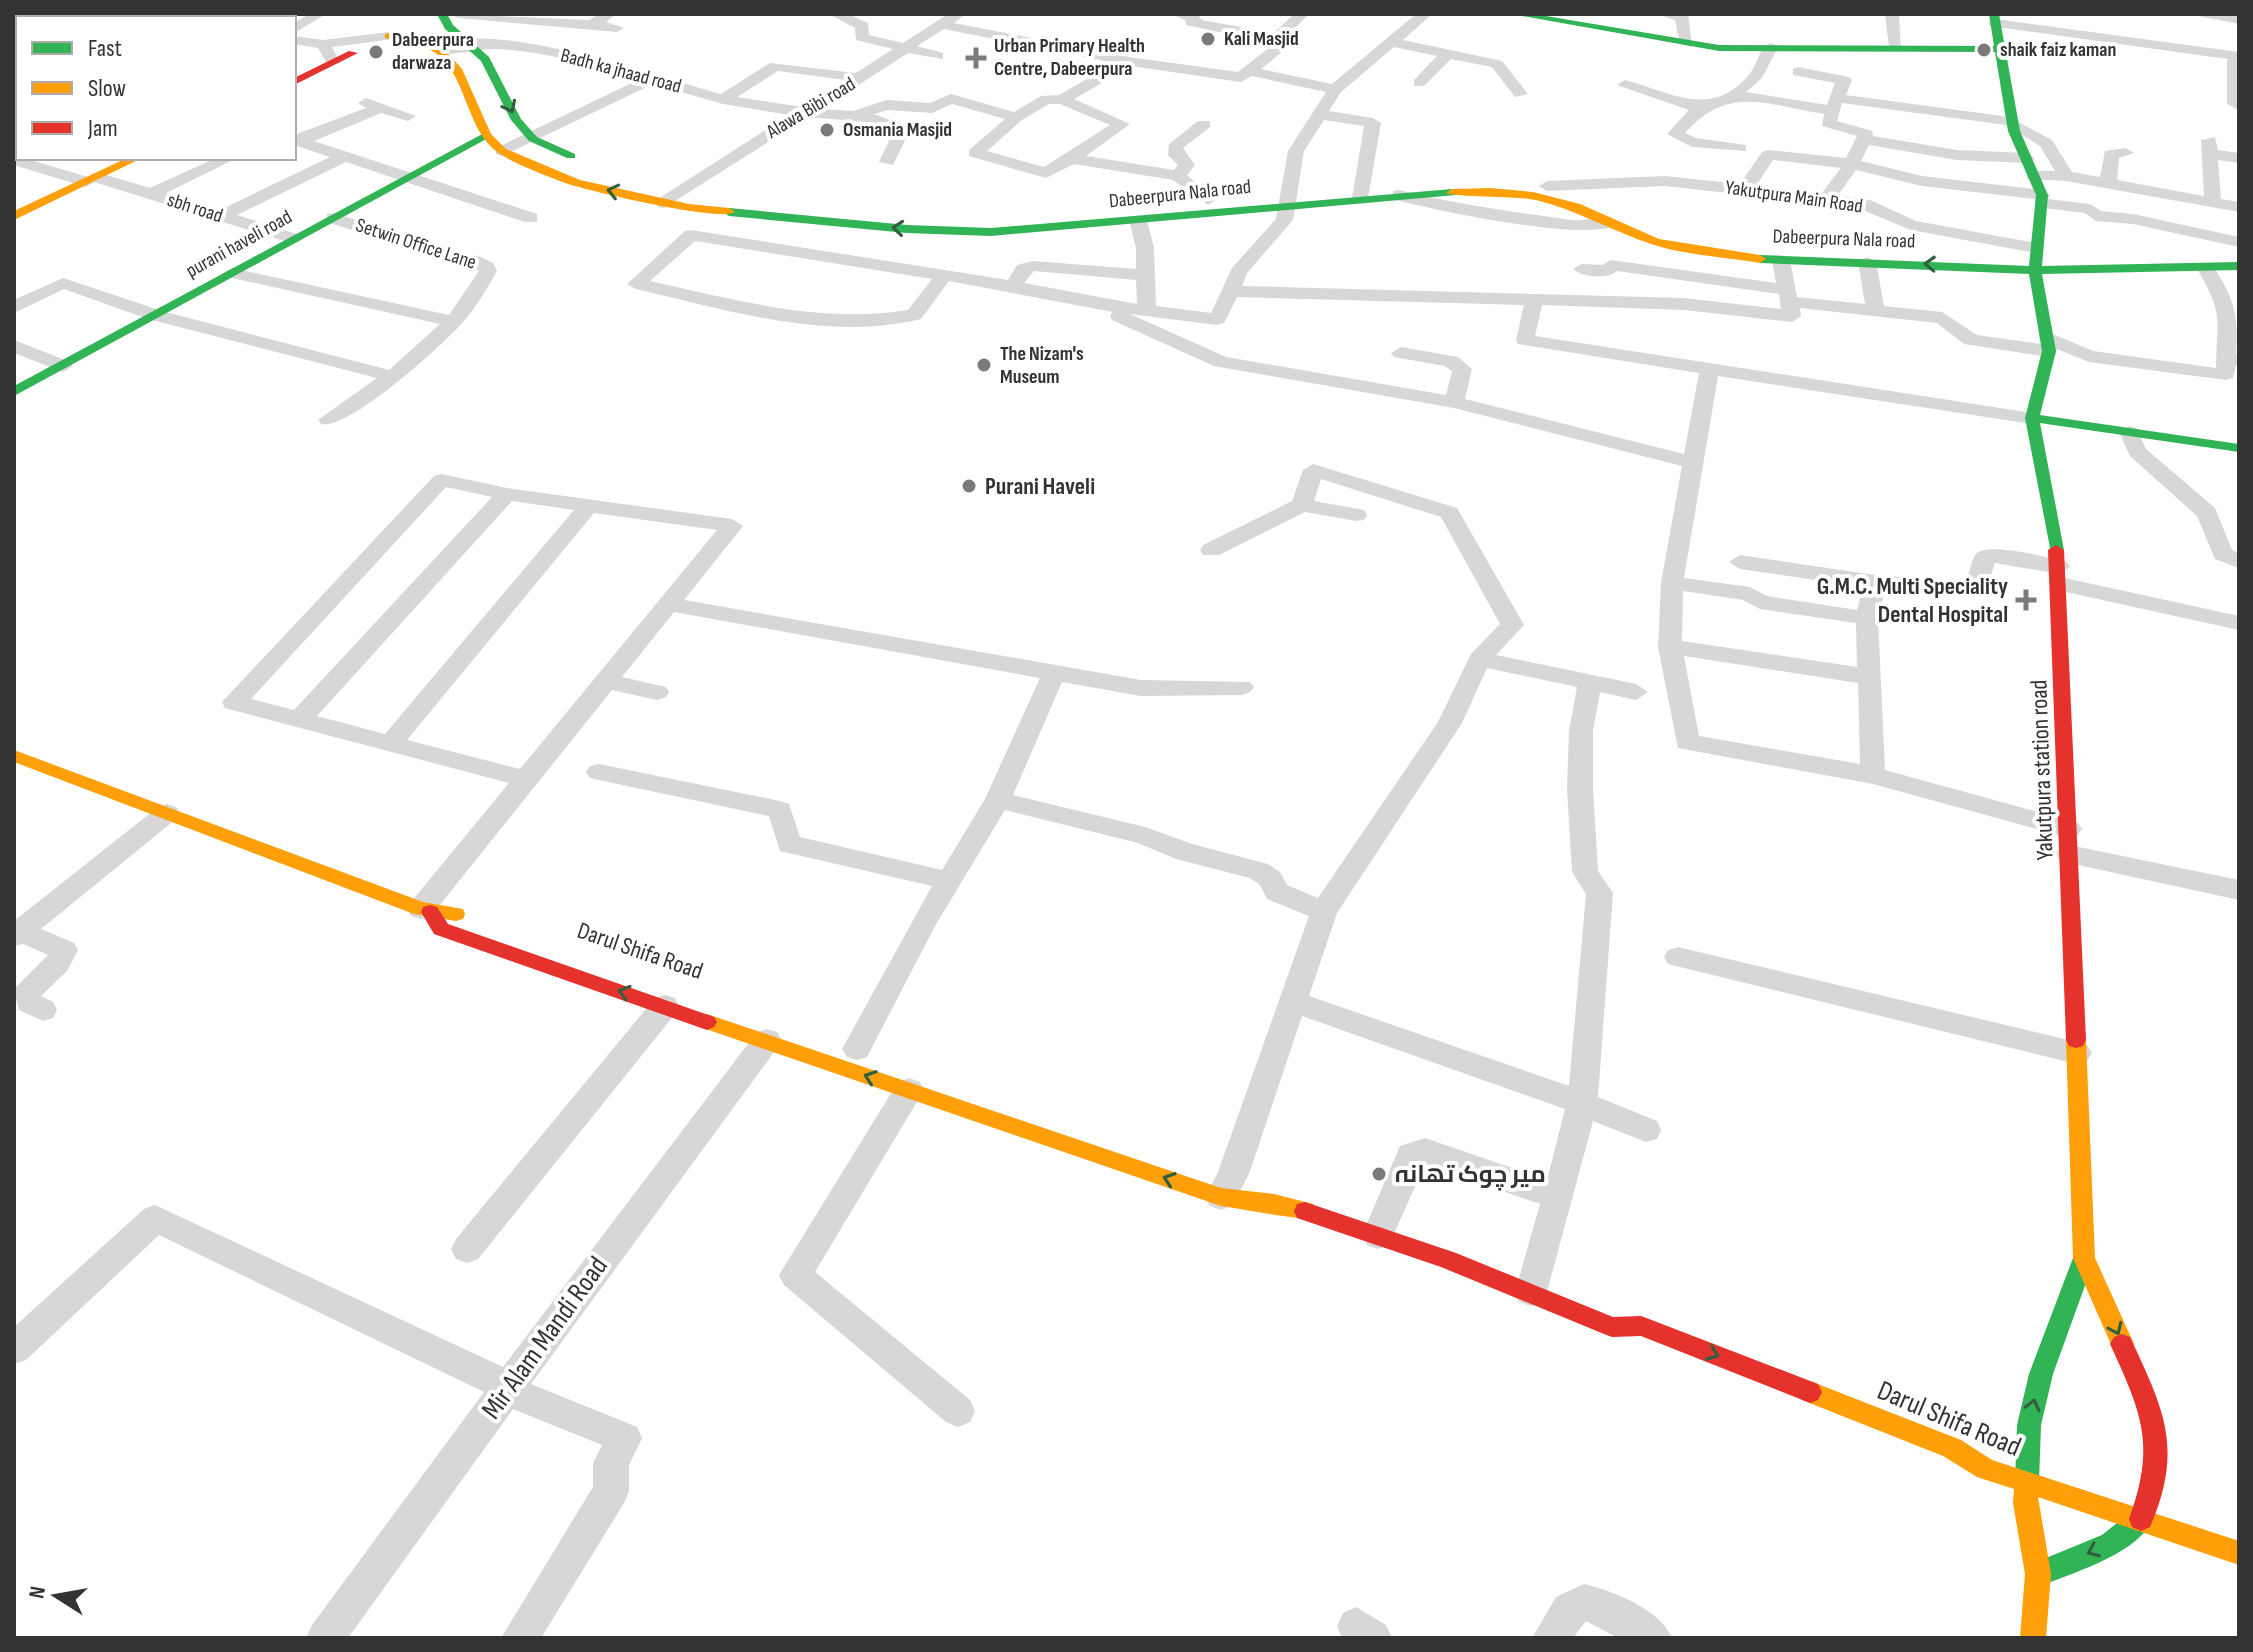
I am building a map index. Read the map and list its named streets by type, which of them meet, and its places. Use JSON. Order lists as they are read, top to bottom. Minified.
{"streets":{"main road":["Dabeerpura Nala road","purani haveli road","Yakutpura station road","Darul Shifa Road"],"street":["Badh ka jhaad road","Alawa Bibi road","Yakutpura Main Road","sbh road","Setwin Office Lane","Mir Alam Mandi Road"]},"crossings":[["Badh ka jhaad road","Alawa Bibi road"],["Badh ka jhaad road","Dabeerpura Nala road"],["Alawa Bibi road","Dabeerpura Nala road"],["Dabeerpura Nala road","Yakutpura Main Road"],["Dabeerpura Nala road","purani haveli road"],["Dabeerpura Nala road","Yakutpura station road"],["Yakutpura Main Road","Yakutpura station road"],["sbh road","purani haveli road"],["purani haveli road","Setwin Office Lane"],["Yakutpura station road","Darul Shifa Road"]],"one_way":["Darul Shifa Road"],"places":{"other":["Kali Masjid","shaik faiz kaman","Dabeerpura darwaza","Osmania Masjid","The Nizam's Museum","Purani Haveli","میر چوک تھانہ"],"health":["Urban Primary Health Centre, Dabeerpura","G.M.C. Multi Speciality Dental Hospital"]},"legend":["Fast","Slow","Jam"],"north":"left"}
